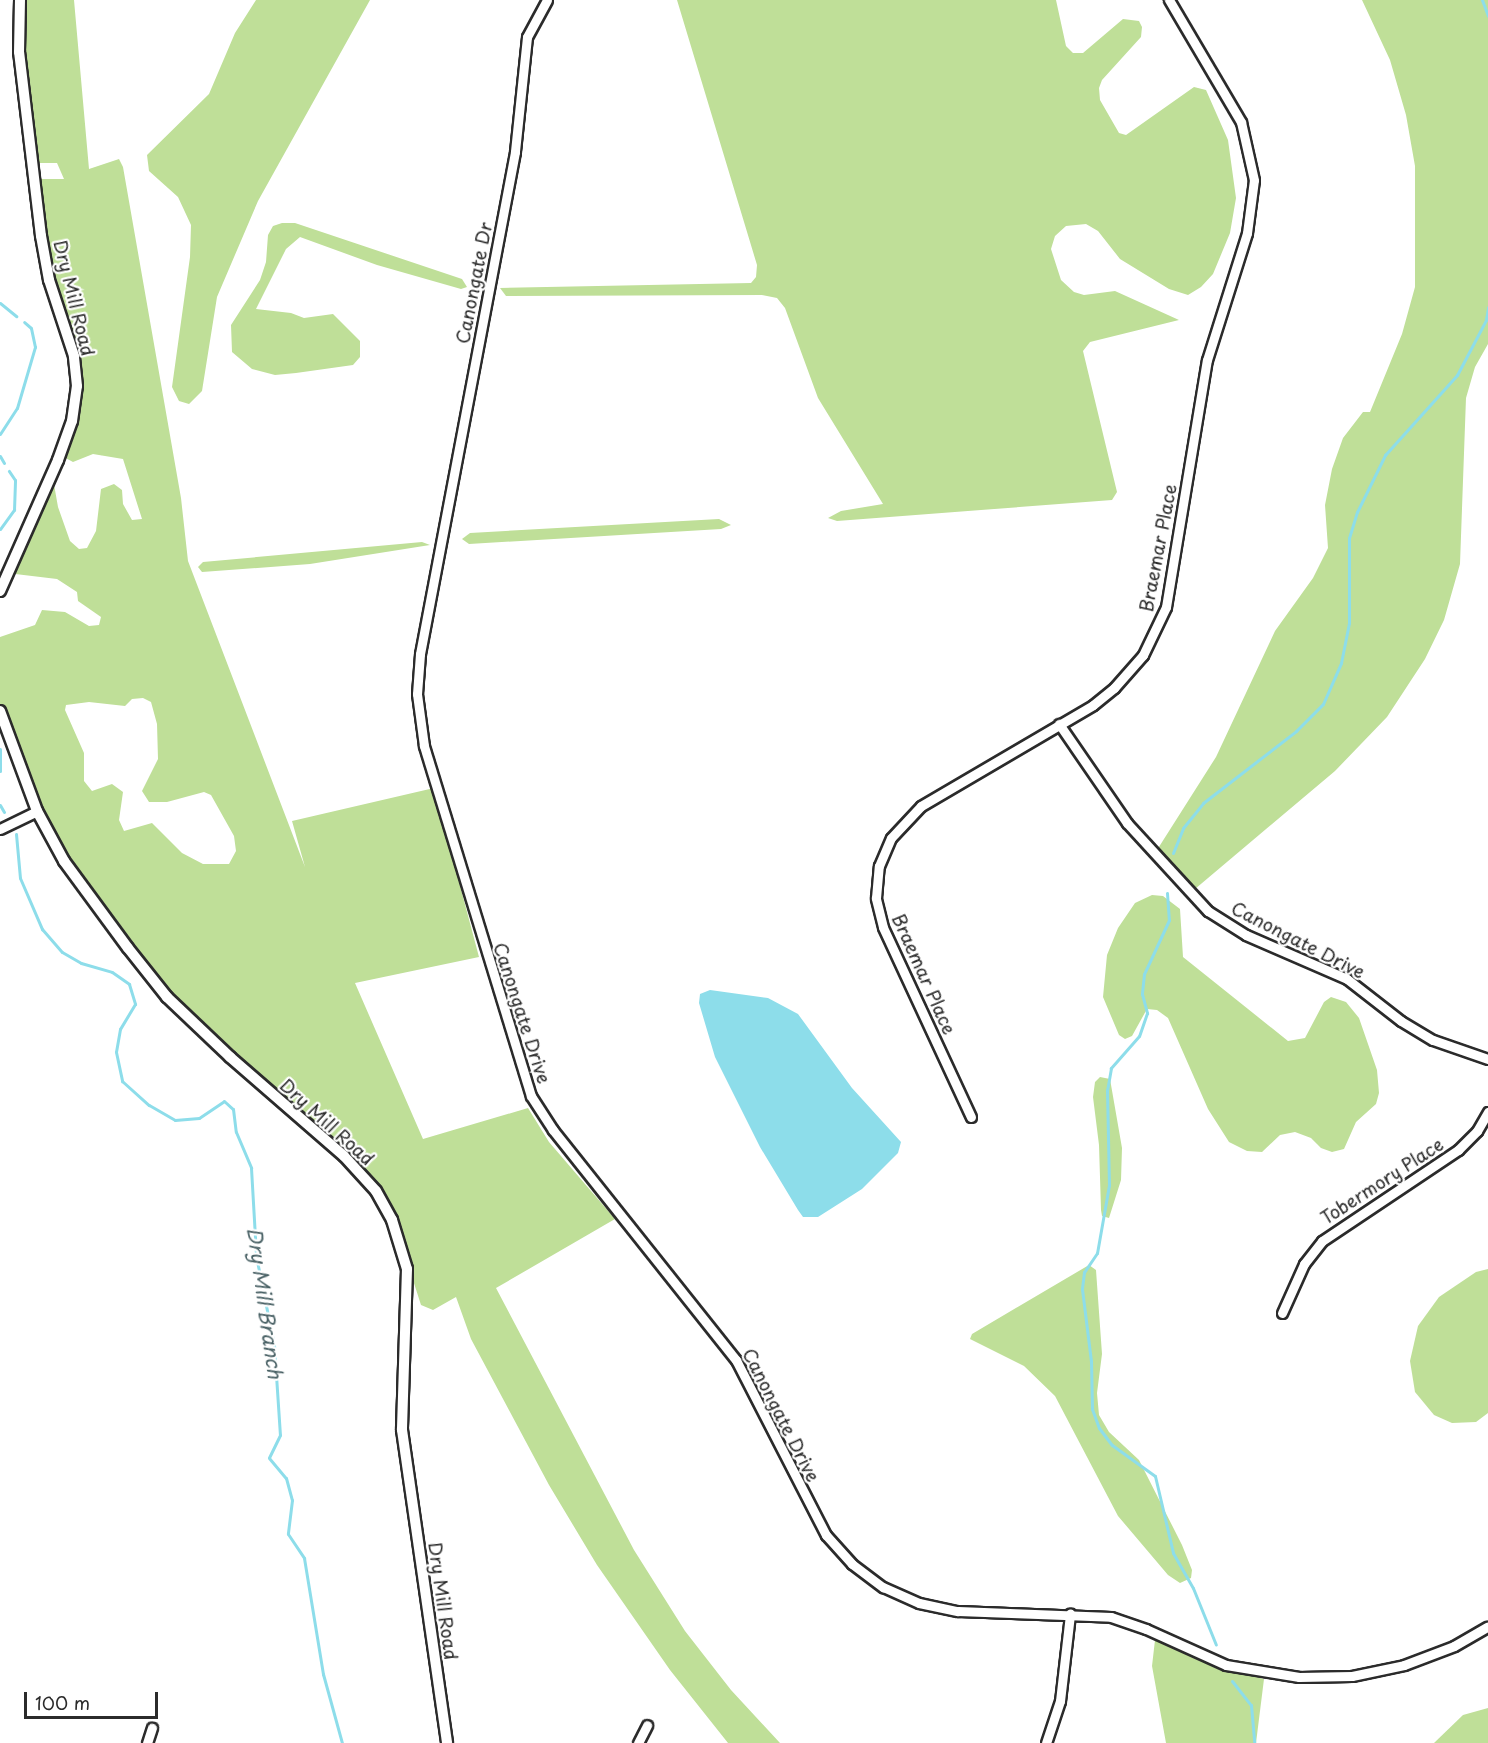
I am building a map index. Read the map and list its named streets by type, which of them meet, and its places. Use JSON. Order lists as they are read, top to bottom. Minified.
{"streets":{"street":["Canongate Dr","Dry Mill Road","Braemar Place","Canongate Drive","Tobermory Place"]},"crossings":[["Canongate Dr","Canongate Drive"],["Braemar Place","Canongate Drive"]],"water":["Dry Mill Branch"],"scale_bar":"100 m"}
